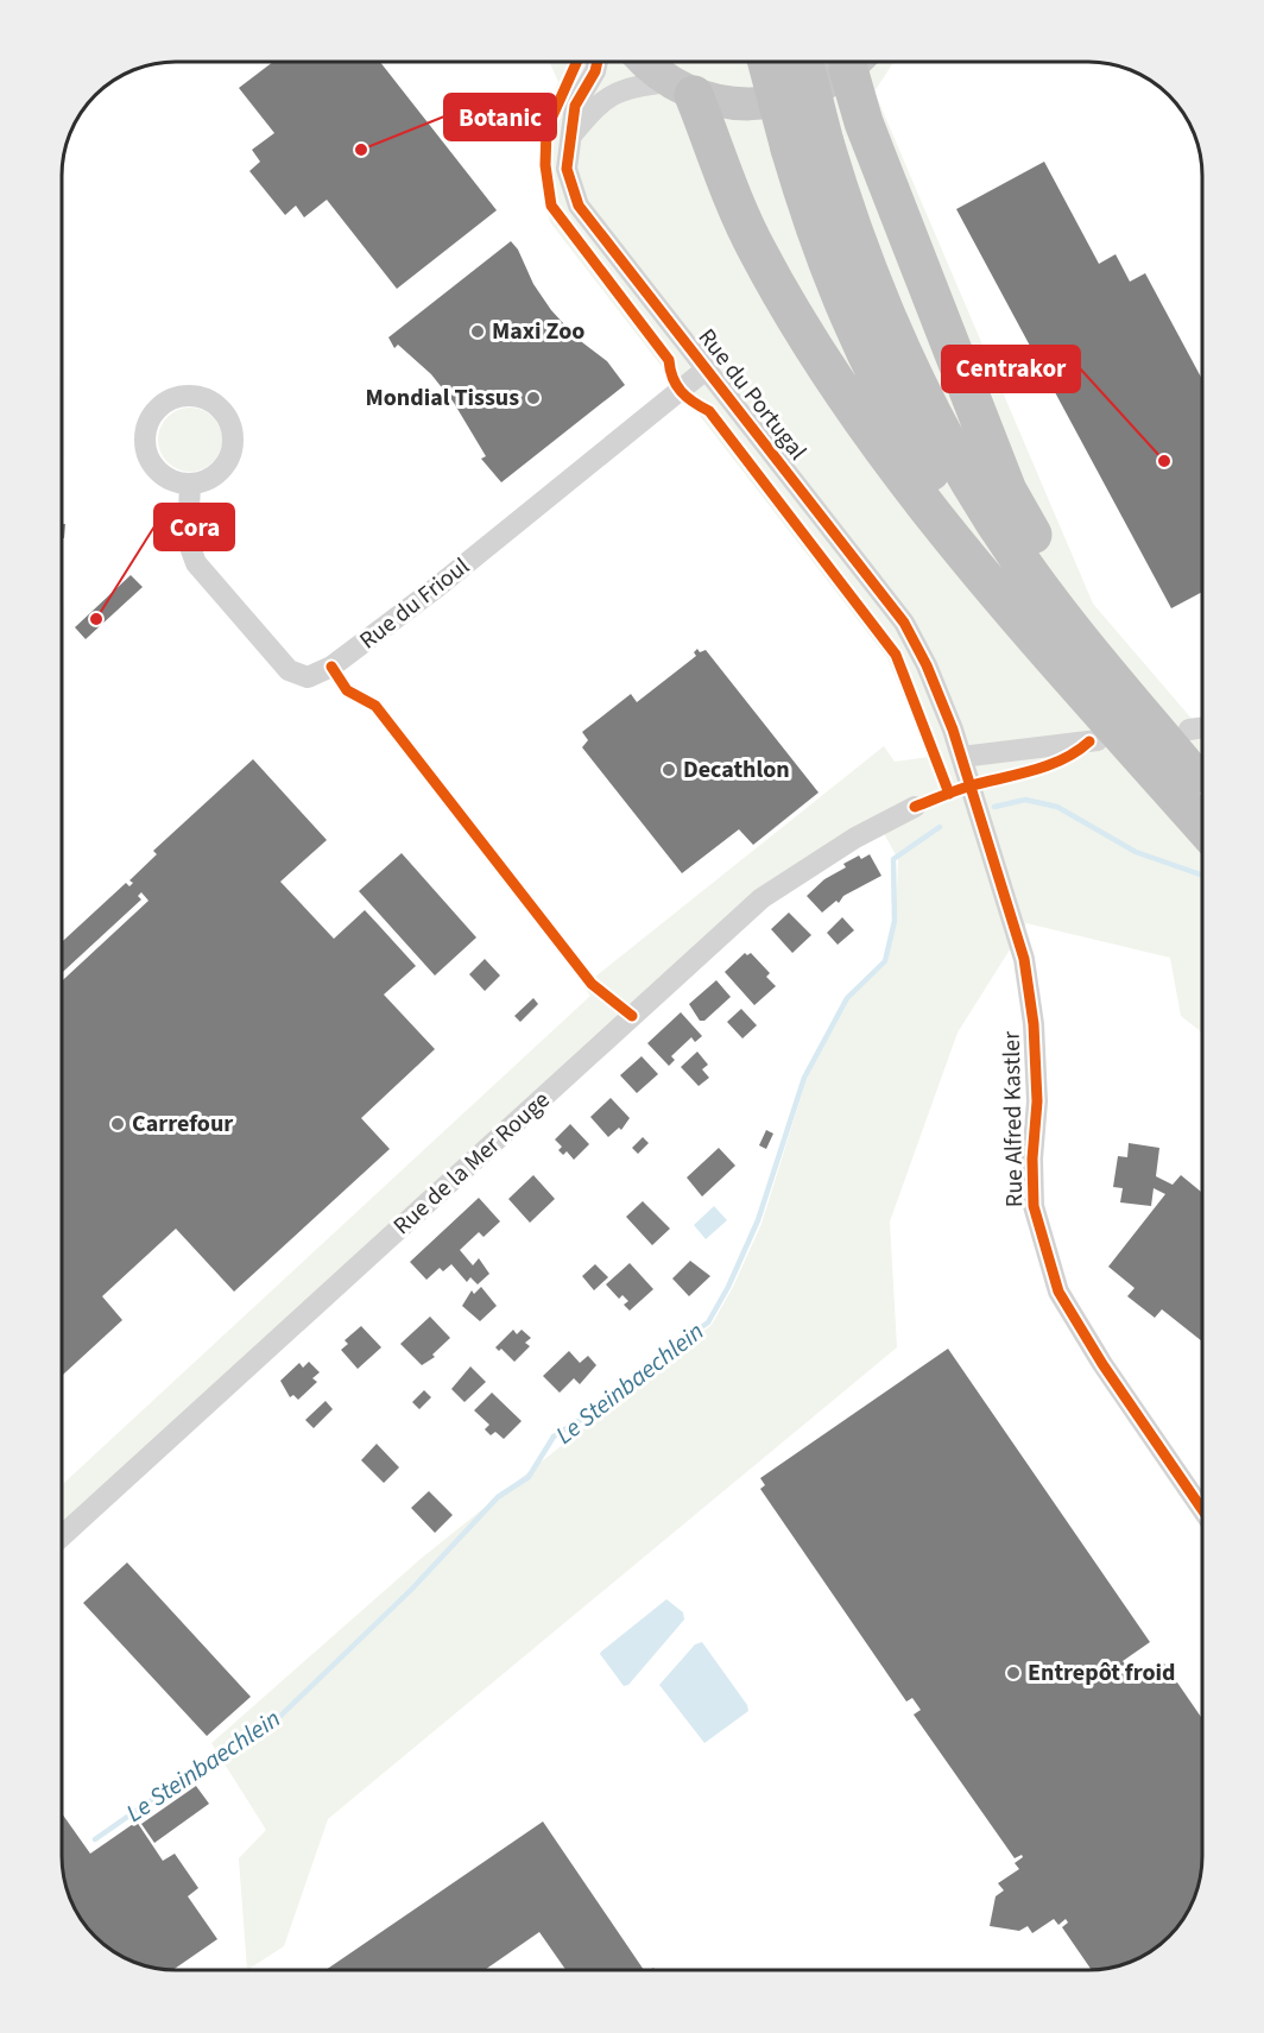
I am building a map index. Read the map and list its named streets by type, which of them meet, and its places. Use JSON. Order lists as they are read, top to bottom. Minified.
{"streets":{"street":["Rue du Portugal","Rue du Frioul","Rue Alfred Kastler","Rue de la Mer Rouge"]},"crossings":[["Rue du Portugal","Rue du Frioul"],["Rue du Portugal","Rue Alfred Kastler"]],"water":["Le Steinbaechlein"],"places":["Botanic","Maxi Zoo","Mondial Tissus","Centrakor","Cora","Decathlon","Carrefour","Entrepôt froid"]}
